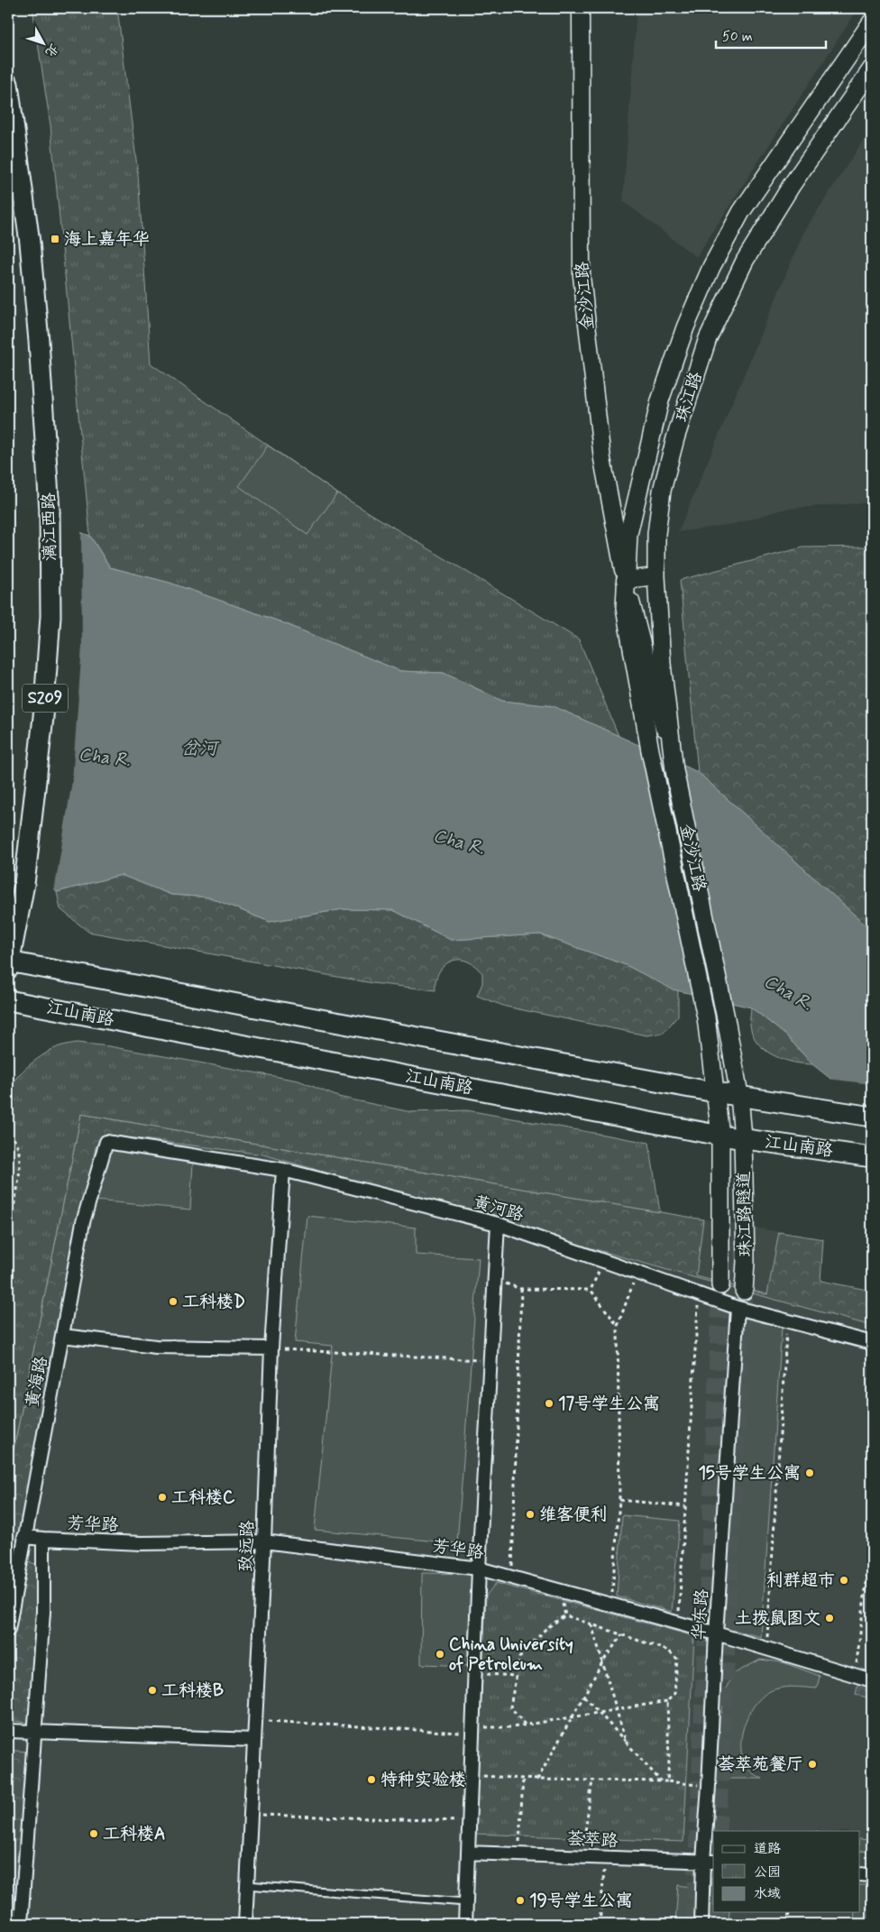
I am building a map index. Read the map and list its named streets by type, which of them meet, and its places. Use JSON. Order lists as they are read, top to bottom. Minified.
{"streets":{"main road":["金沙江路","珠江路","漓江西路","S209","江山南路","珠江路隧道"],"street":["黄河路","黄海路","芳华路","致远路","华东路","荟萃路"]},"crossings":[["金沙江路","珠江路"],["金沙江路","江山南路"],["金沙江路","珠江路隧道"],["江山南路","珠江路隧道"],["黄河路","黄海路"],["黄河路","致远路"],["黄河路","华东路"],["黄海路","芳华路"],["芳华路","致远路"],["芳华路","华东路"],["华东路","荟萃路"]],"water":["岔河","Cha R."],"places":{"transit":["海上嘉年华"],"other":["工科楼D","17号学生公寓","15号学生公寓","工科楼C","维客便利","利群超市","土拨鼠图文","China University of Petroleum","工科楼B","荟萃苑餐厅","特种实验楼","工科楼A","19号学生公寓"]},"legend":["道路","公园","水域"],"scale_bar":"50 m","north":"bottom right"}
